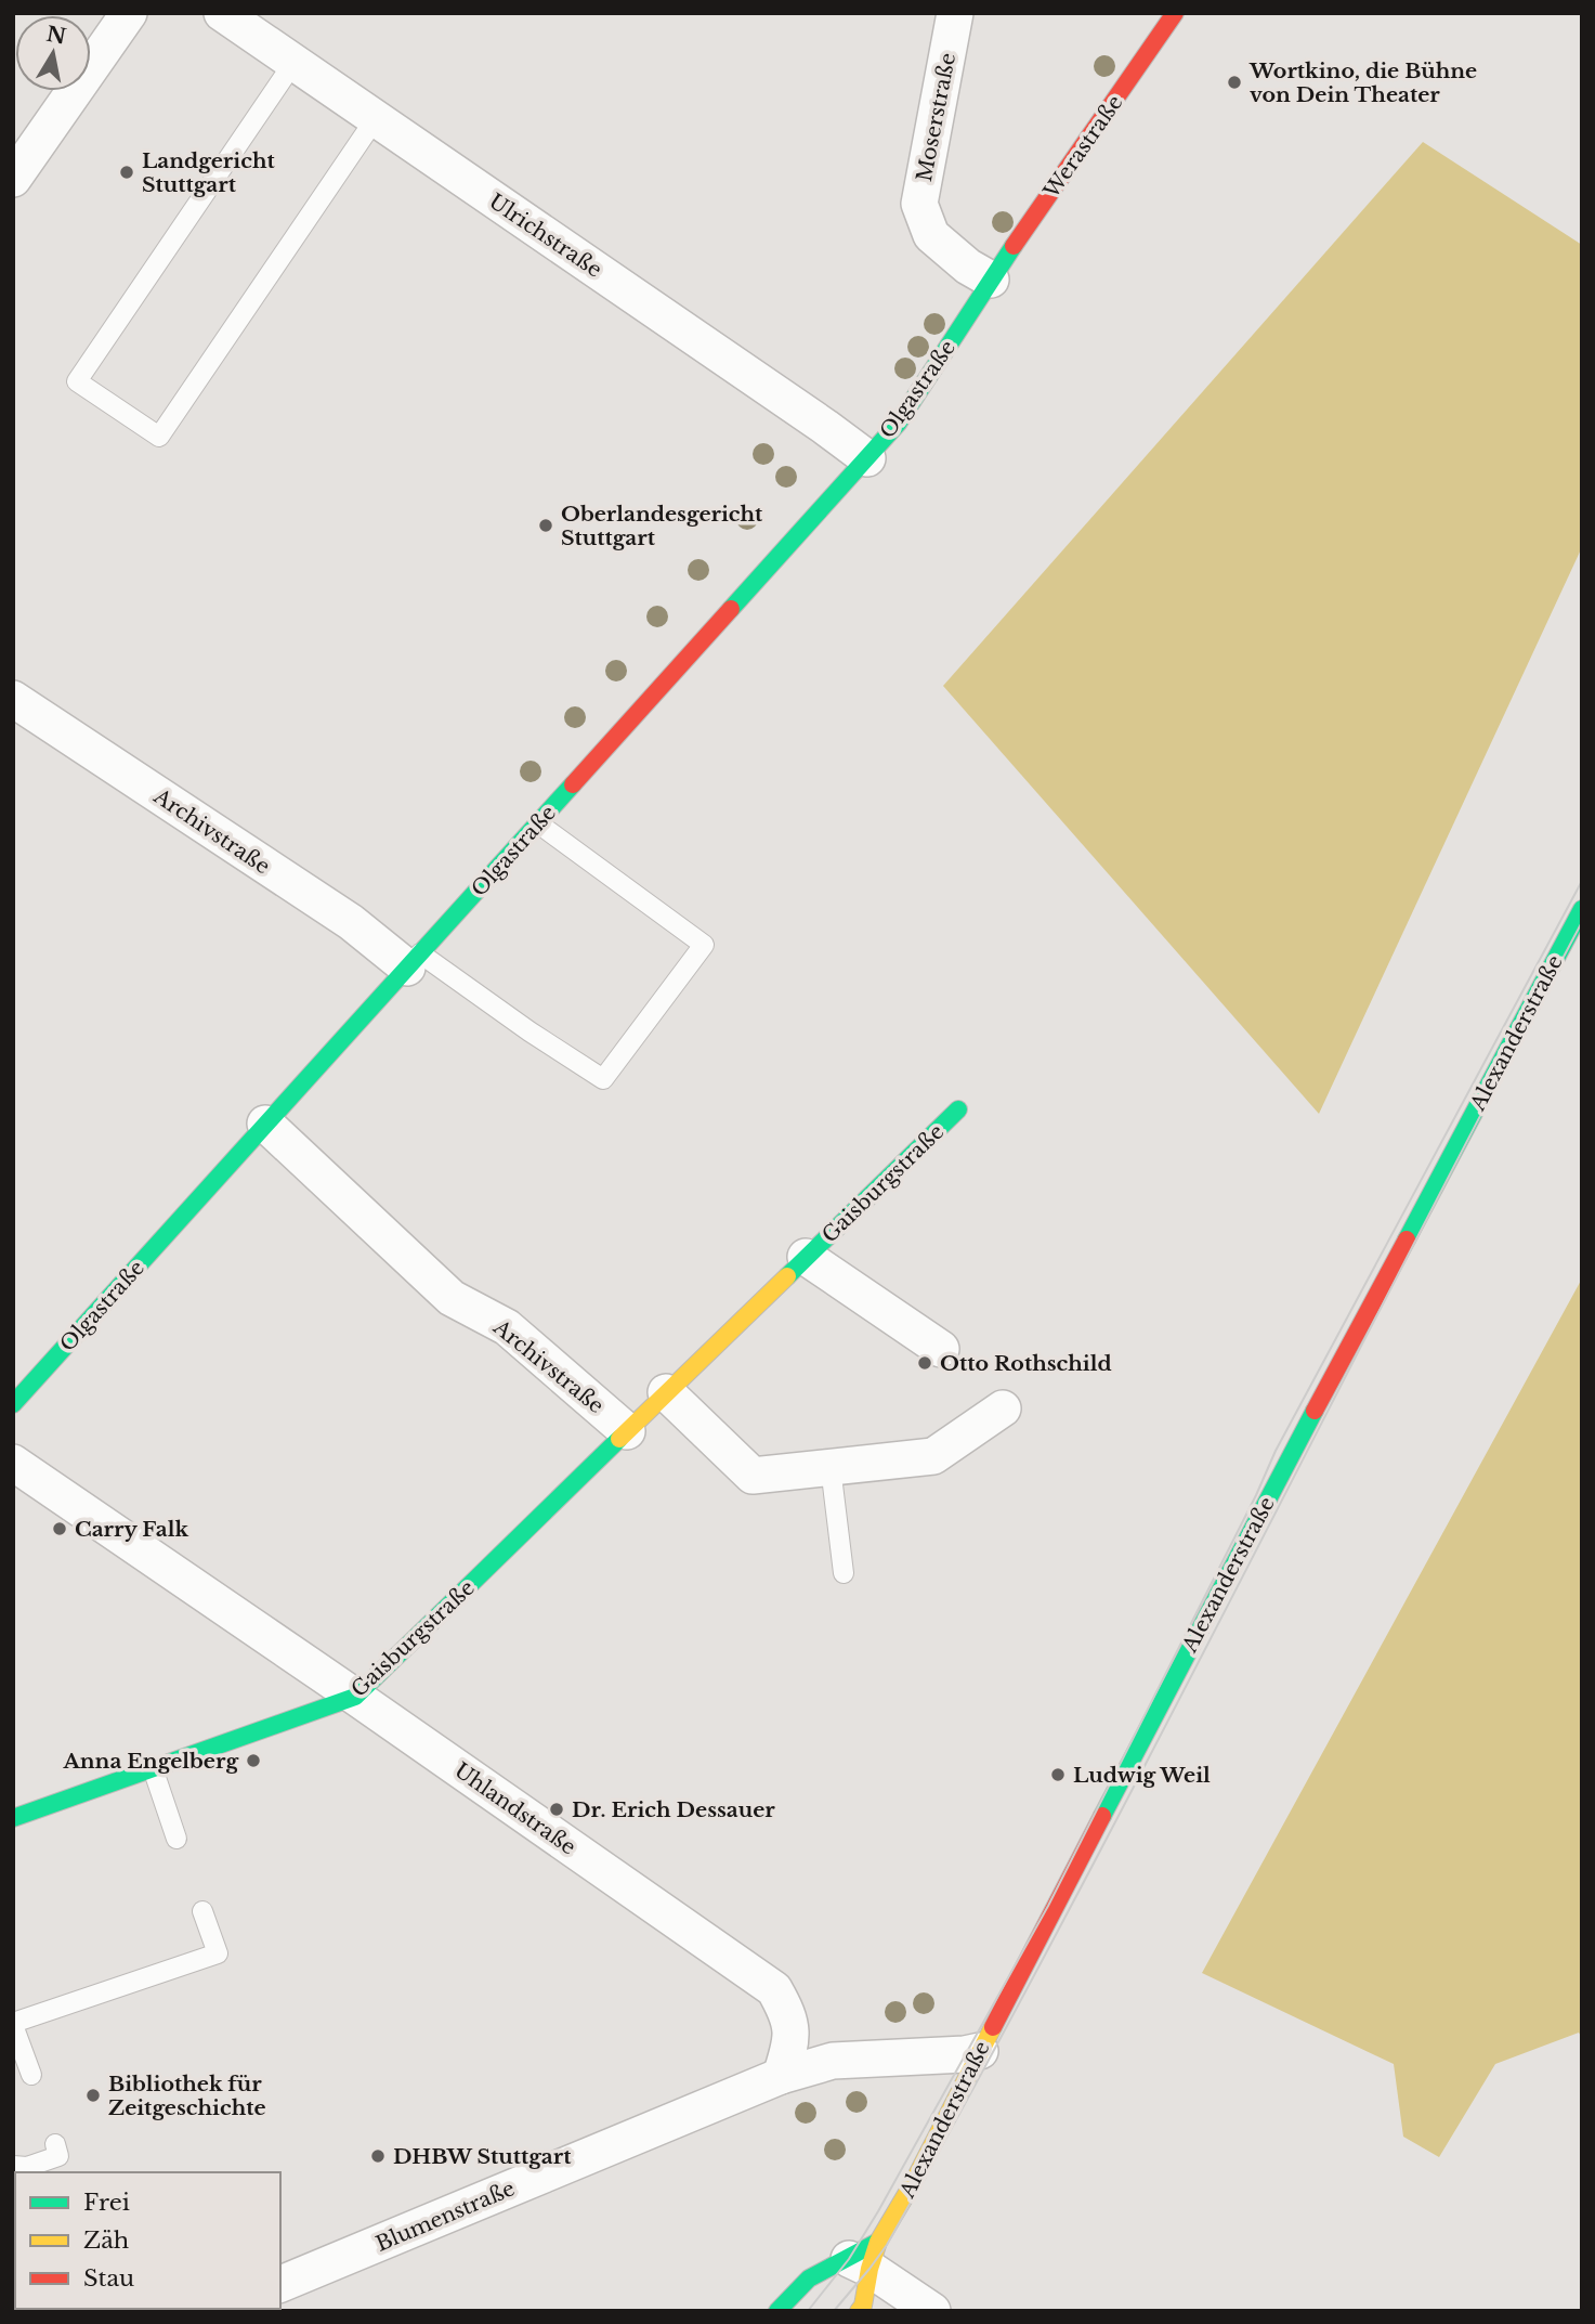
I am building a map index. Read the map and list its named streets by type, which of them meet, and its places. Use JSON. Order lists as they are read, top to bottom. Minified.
{"streets":{"street":["Moserstraße","Werastraße","Ulrichstraße","Olgastraße","Archivstraße","Alexanderstraße","Gaisburgstraße","Uhlandstraße","Blumenstraße"]},"crossings":[["Moserstraße","Werastraße"],["Moserstraße","Olgastraße"],["Werastraße","Olgastraße"],["Ulrichstraße","Olgastraße"],["Olgastraße","Archivstraße"],["Archivstraße","Gaisburgstraße"],["Gaisburgstraße","Uhlandstraße"],["Uhlandstraße","Blumenstraße"]],"places":["Wortkino, die Bühne von Dein Theater","Landgericht Stuttgart","Oberlandesgericht Stuttgart","Otto Rothschild","Carry Falk","Anna Engelberg","Ludwig Weil","Dr. Erich Dessauer","Bibliothek für Zeitgeschichte","DHBW Stuttgart"],"legend":["Frei","Zäh","Stau"],"north":"top"}
